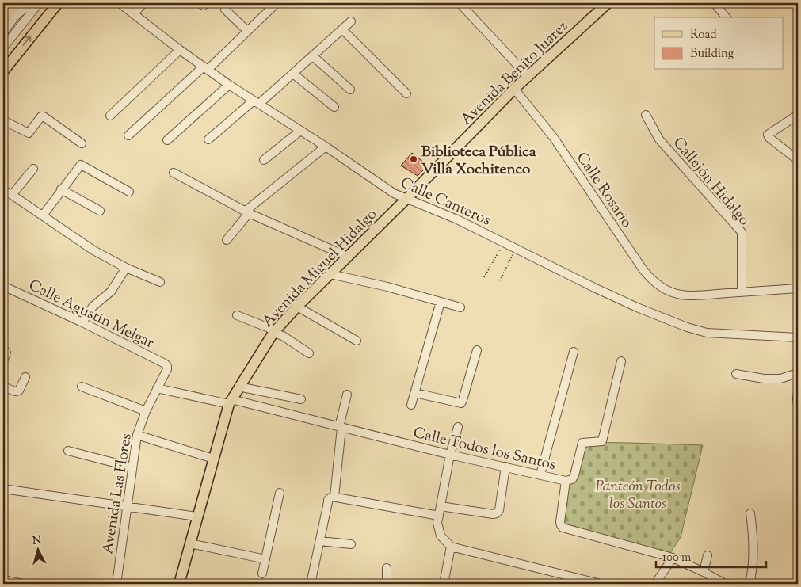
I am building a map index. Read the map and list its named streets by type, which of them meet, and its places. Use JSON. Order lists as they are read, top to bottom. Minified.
{"streets":{"main road":["Avenida Benito Juárez","Avenida Miguel Hidalgo"],"street":["Callejón Hidalgo","Calle Rosario","Calle Canteros","Calle Agustín Melgar","Calle Todos los Santos","Avenida Las Flores"]},"crossings":[["Avenida Benito Juárez","Calle Rosario"],["Avenida Benito Juárez","Calle Canteros"],["Avenida Benito Juárez","Avenida Miguel Hidalgo"],["Callejón Hidalgo","Calle Rosario"],["Calle Canteros","Avenida Miguel Hidalgo"],["Avenida Miguel Hidalgo","Calle Todos los Santos"],["Calle Agustín Melgar","Avenida Las Flores"],["Calle Todos los Santos","Avenida Las Flores"]],"parks":["Panteón Todos los Santos"],"places":["Biblioteca Pública Villa Xochitenco"],"legend":["Road","Building"],"scale_bar":"100 m","north":"top"}
